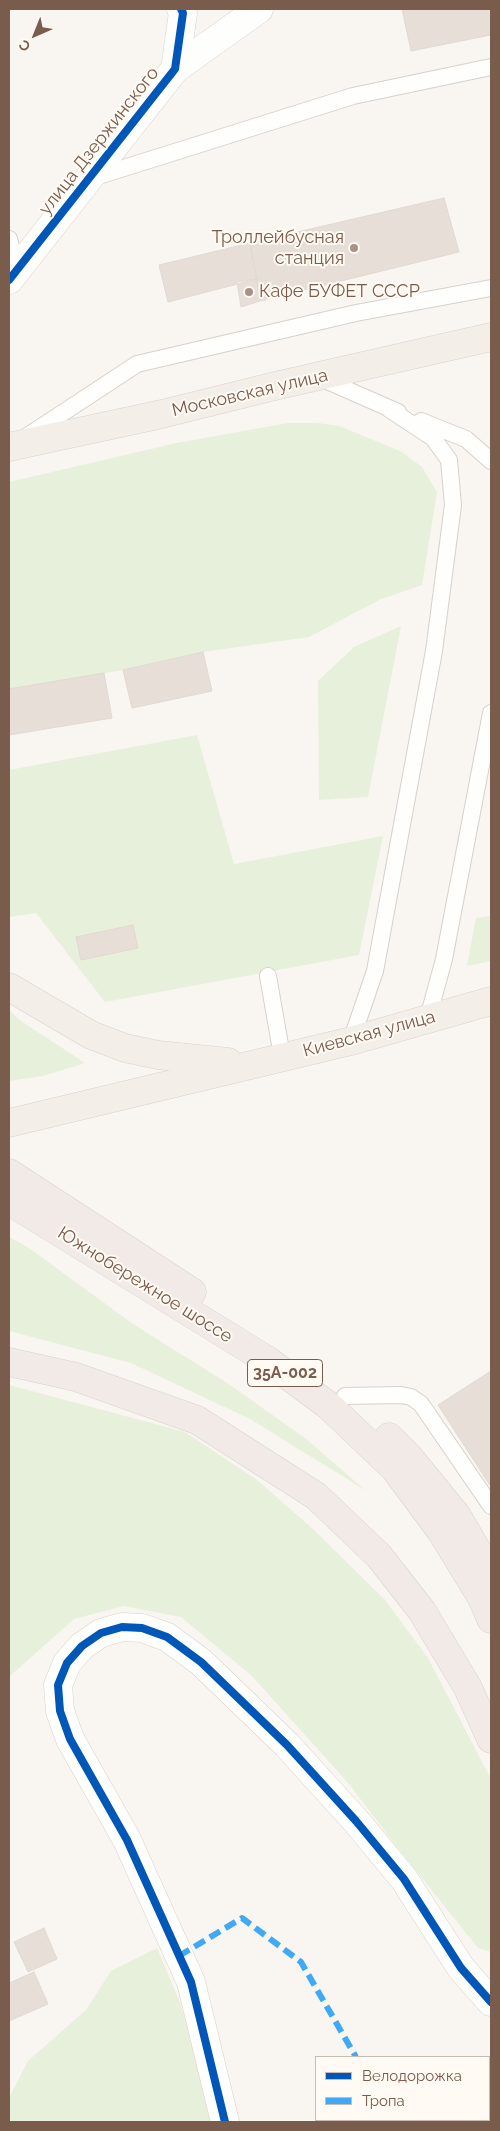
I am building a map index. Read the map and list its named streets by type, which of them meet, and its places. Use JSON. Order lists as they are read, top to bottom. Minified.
{"streets":{"highway":["Южнобережное шоссе","35А-002"],"main road":["Московская улица","Киевская улица"],"street":["улица Дзержинского"]},"places":["Троллейбусная станция","Кафе БУФЕТ СССР"],"legend":["Велодорожка","Тропа"],"north":"bottom left"}
